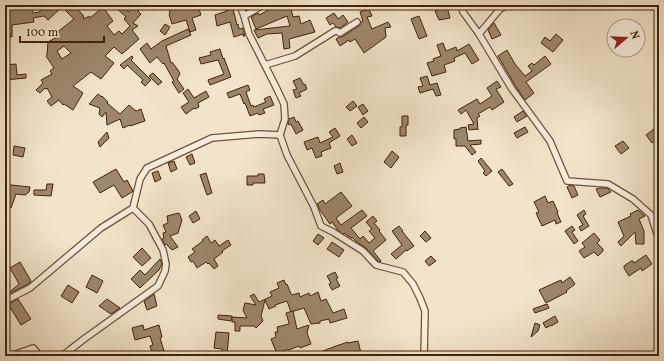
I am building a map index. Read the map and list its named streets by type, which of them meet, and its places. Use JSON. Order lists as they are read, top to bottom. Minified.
{"scale_bar":"100 m","north":"right"}
